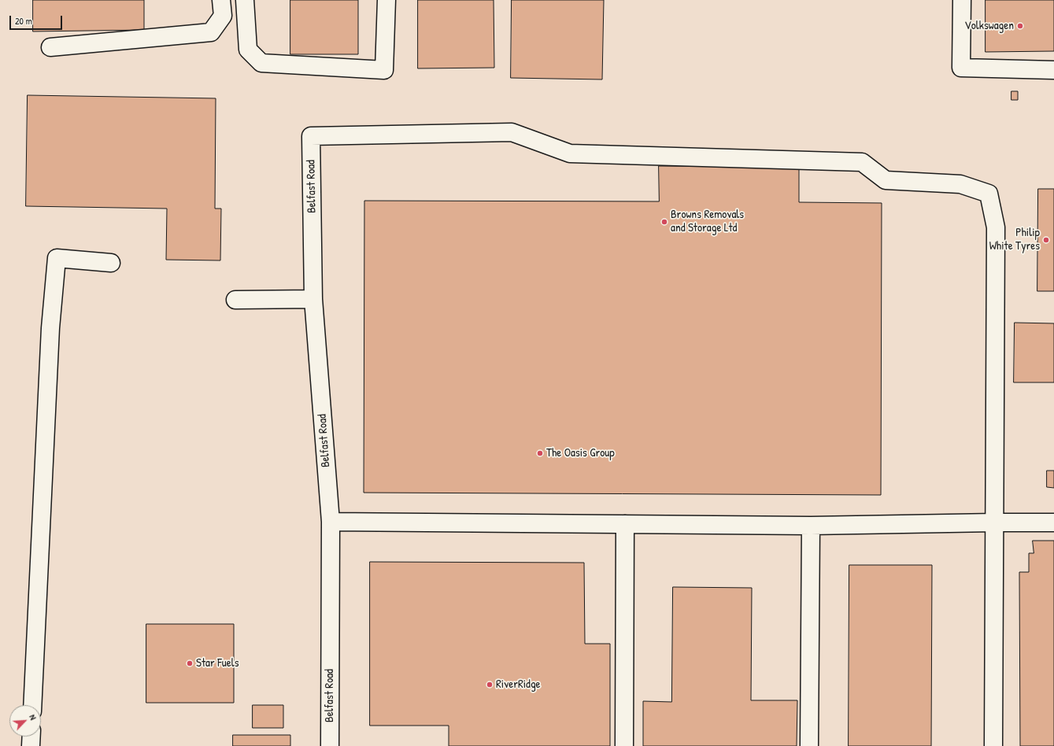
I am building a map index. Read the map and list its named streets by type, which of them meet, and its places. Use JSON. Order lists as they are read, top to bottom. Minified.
{"streets":{"street":["Belfast Road"]},"places":["Volkswagen","Browns Removals and Storage Ltd","Philip White Tyres","The Oasis Group","Star Fuels","RiverRidge"],"scale_bar":"20 m","north":"top right"}
